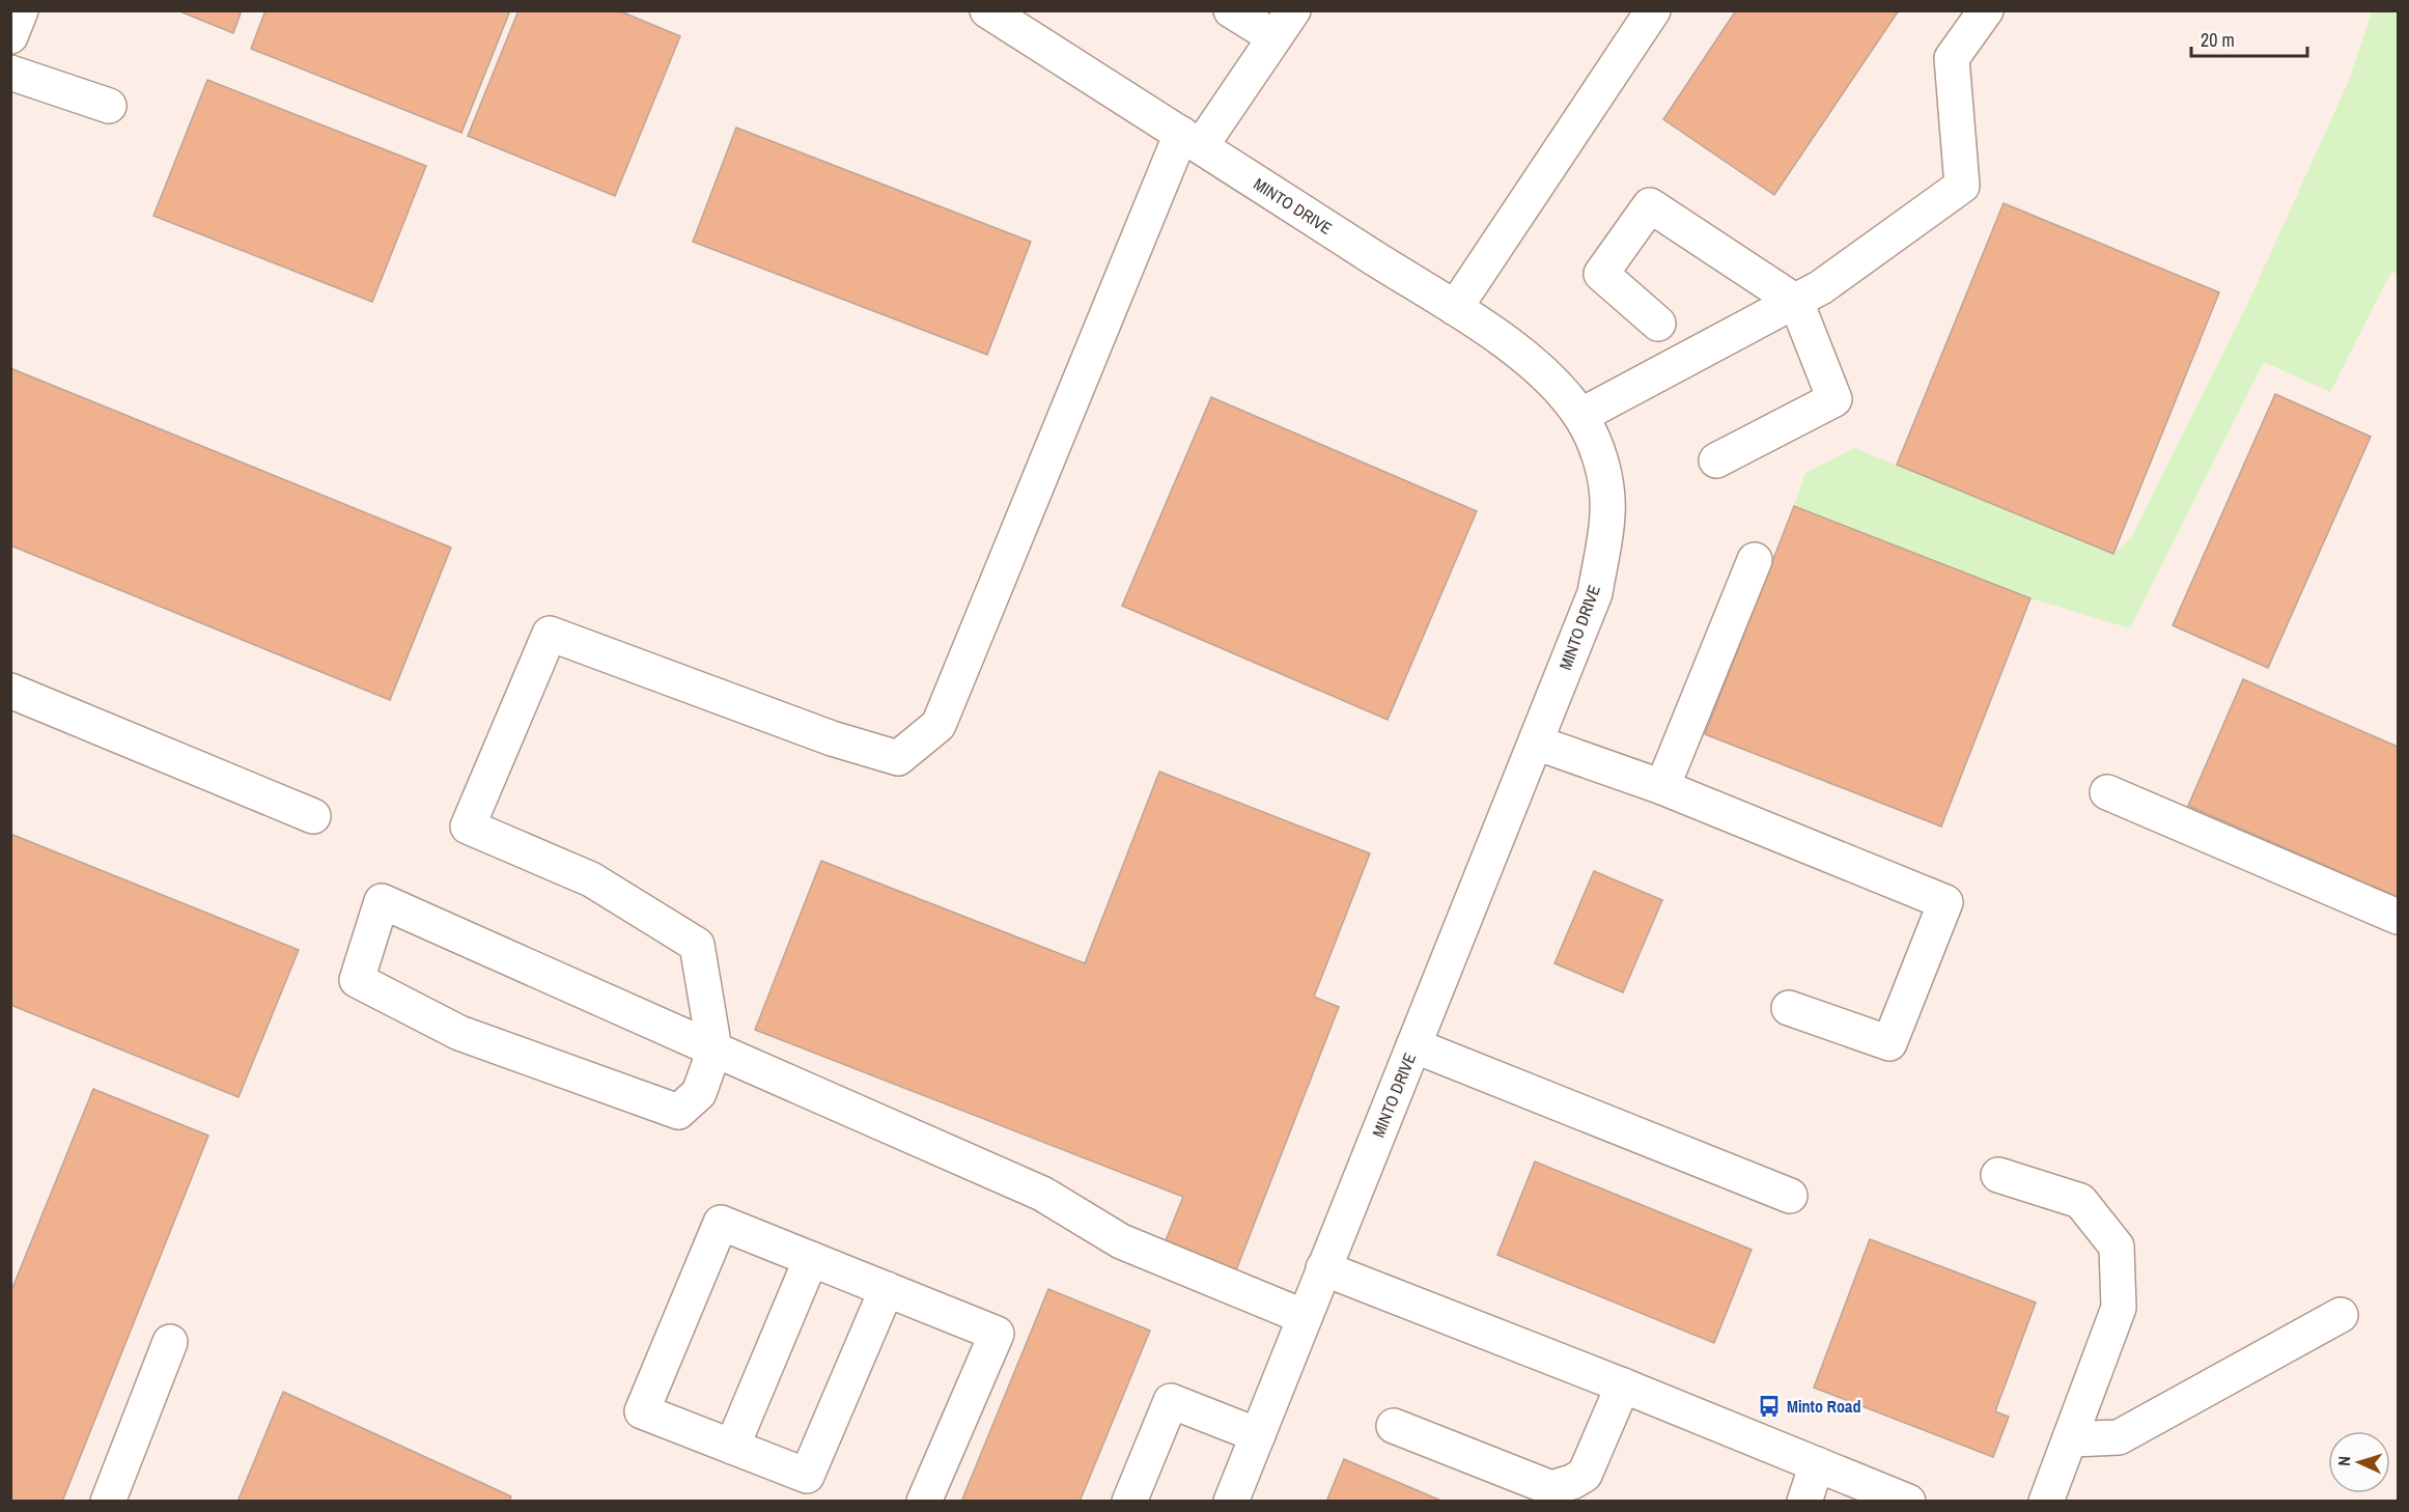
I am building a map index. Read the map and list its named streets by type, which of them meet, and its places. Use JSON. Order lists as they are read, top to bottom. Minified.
{"streets":{"street":["MINTO DRIVE"]},"places":{"bus stop":["Minto Road"]},"scale_bar":"20 m","north":"left"}
